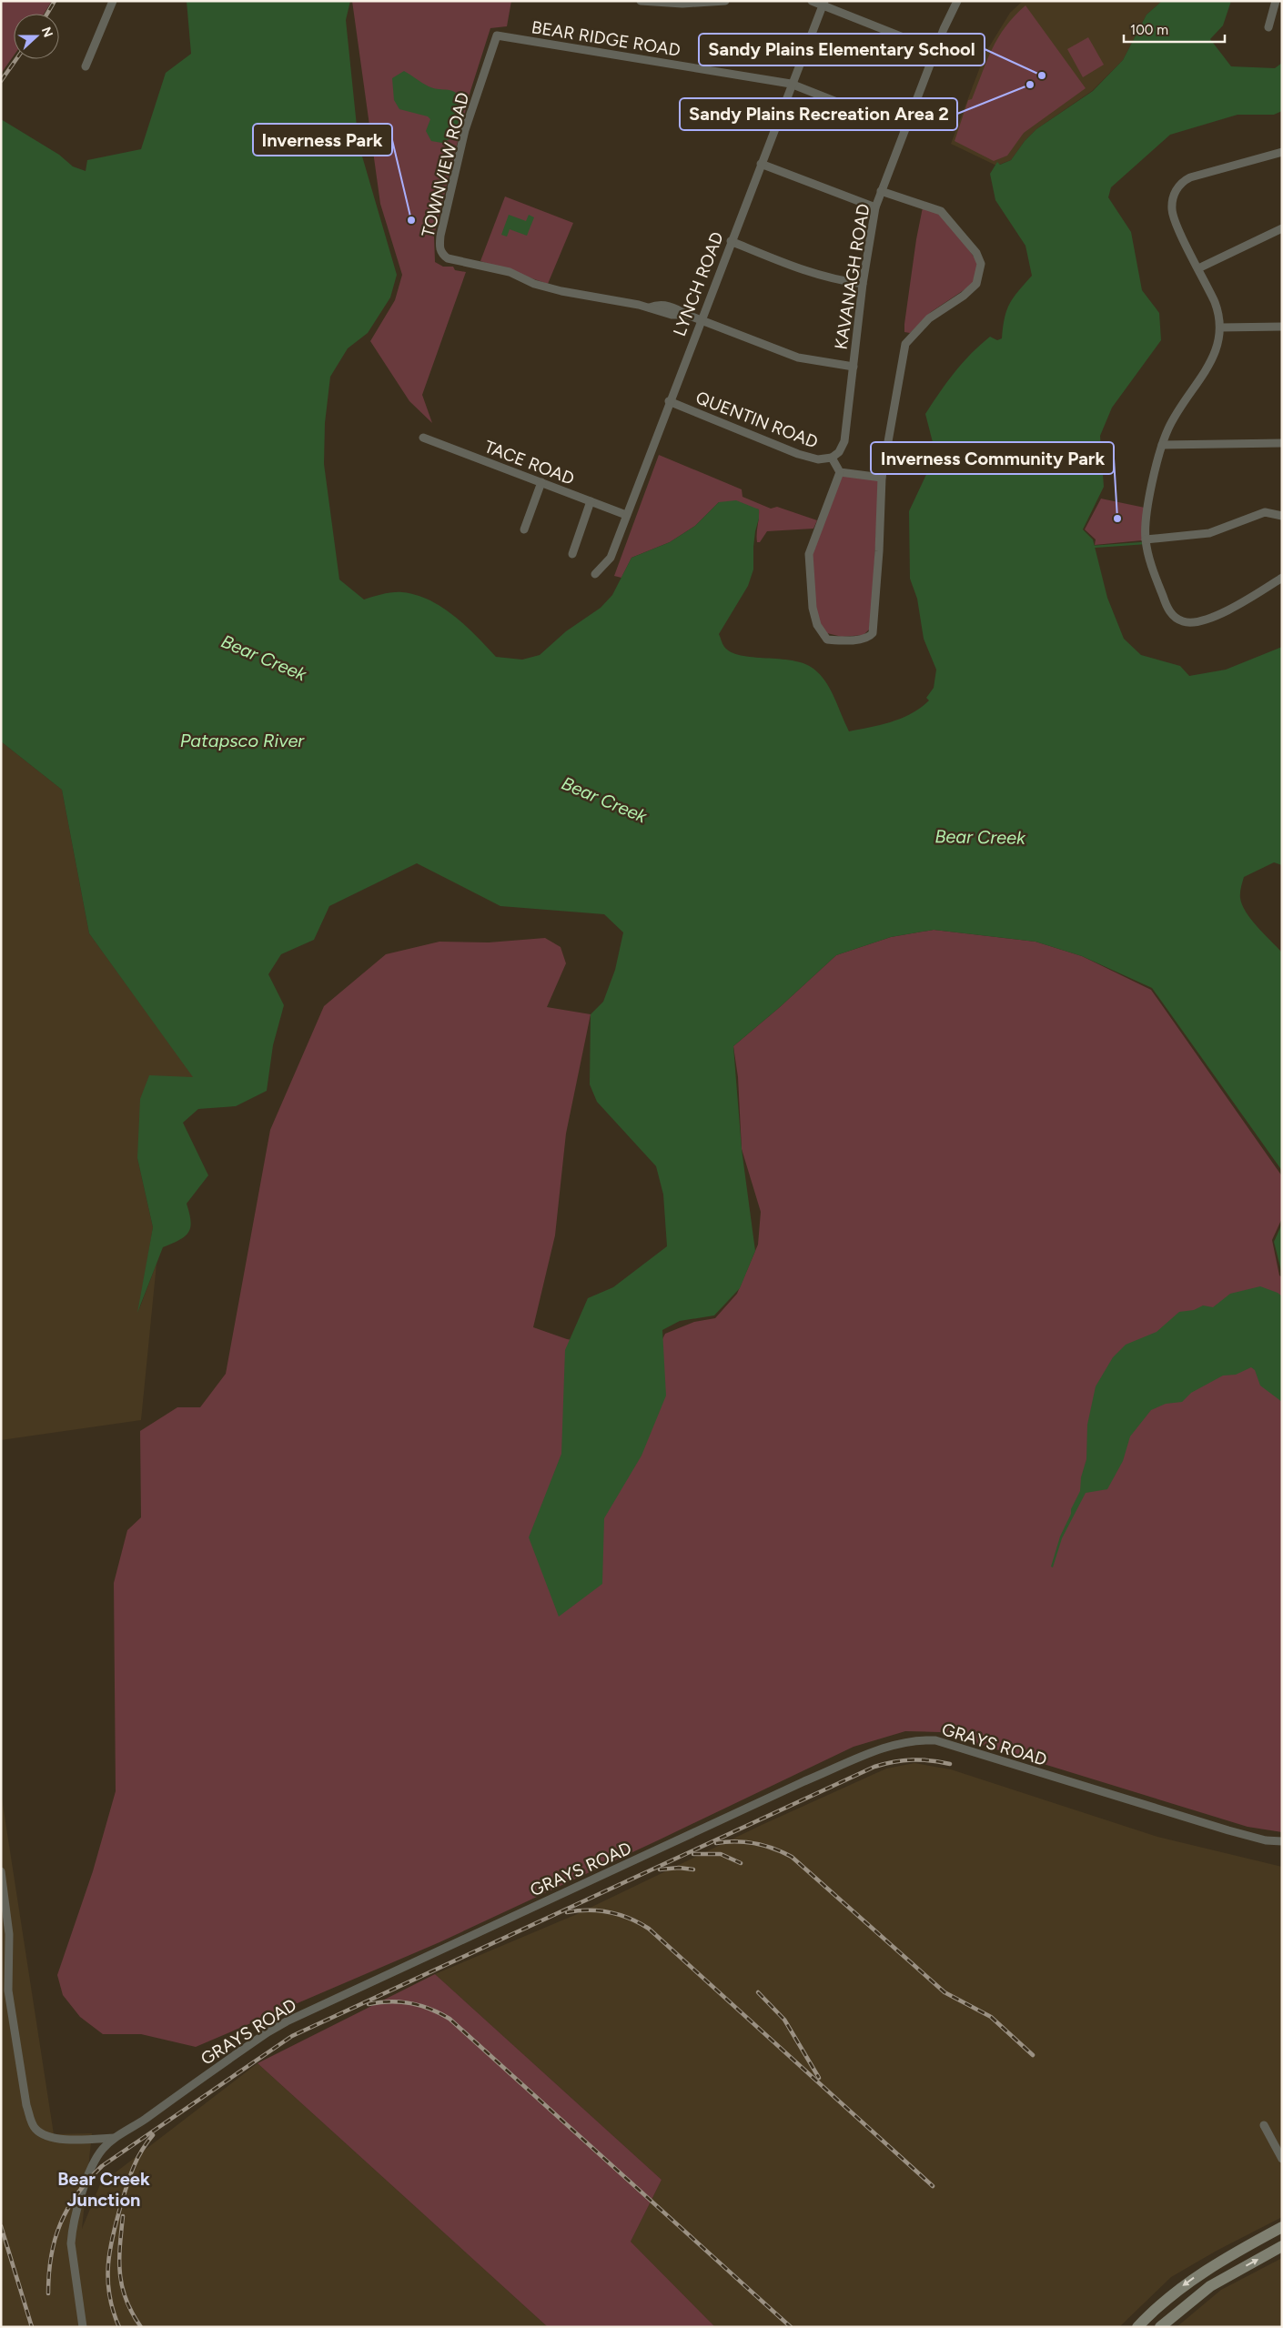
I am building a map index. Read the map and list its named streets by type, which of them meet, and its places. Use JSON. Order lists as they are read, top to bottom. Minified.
{"streets":{"street":["BEAR RIDGE ROAD","TOWNVIEW ROAD","KAVANAGH ROAD","LYNCH ROAD","QUENTIN ROAD","TACE ROAD","GRAYS ROAD"]},"crossings":[["BEAR RIDGE ROAD","TOWNVIEW ROAD"],["BEAR RIDGE ROAD","KAVANAGH ROAD"],["BEAR RIDGE ROAD","LYNCH ROAD"],["TOWNVIEW ROAD","KAVANAGH ROAD"],["TOWNVIEW ROAD","LYNCH ROAD"],["KAVANAGH ROAD","QUENTIN ROAD"],["LYNCH ROAD","QUENTIN ROAD"],["LYNCH ROAD","TACE ROAD"]],"districts":["Bear Creek Junction"],"water":["Bear Creek","Patapsco River"],"places":["Sandy Plains Elementary School","Sandy Plains Recreation Area 2","Inverness Park","Inverness Community Park"],"scale_bar":"100 m","north":"right"}
